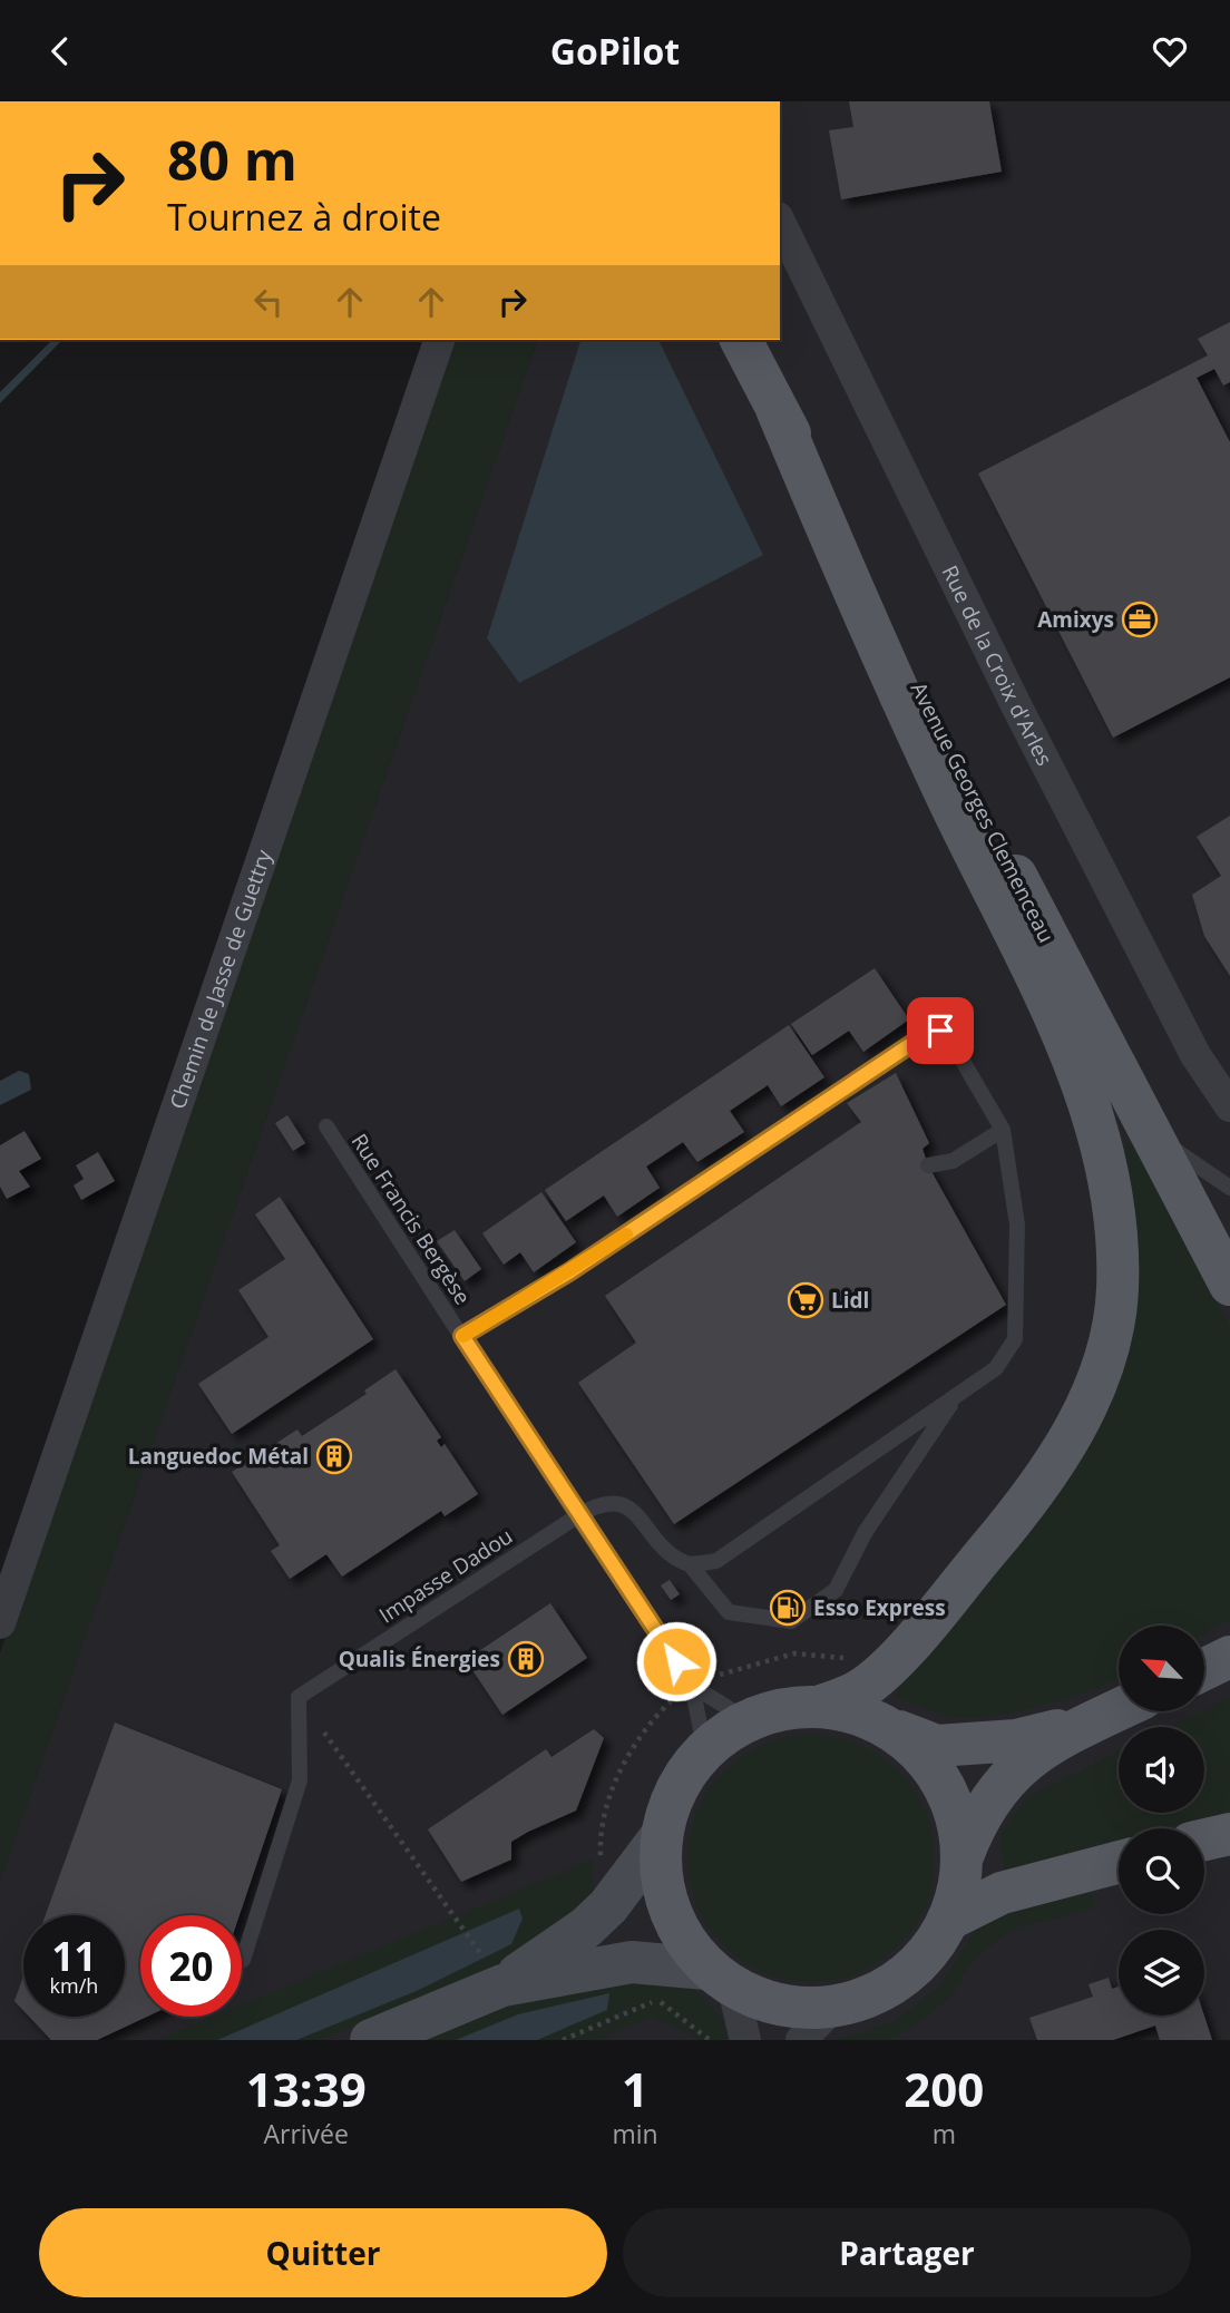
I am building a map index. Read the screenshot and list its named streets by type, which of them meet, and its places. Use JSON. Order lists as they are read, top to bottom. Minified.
{"streets":{"main road":["Avenue Georges Clemenceau"],"street":["Rue de la Croix d'Arles","Chemin de Jasse de Guettry"],"lane":["Rue Francis Bergèse","Impasse Dadou"]},"crossings":[["Rue Francis Bergèse","Impasse Dadou"]],"places":{"office":["Amixys"],"supermarket":["Lidl"],"building":["Languedoc Métal","Qualis Énergies"],"fuel station":["Esso Express"]},"north":"top left","page":{"header":"GoPilot","turn":["80 m","Tournez à droite"],"speed":"11 km/h","limit":"20","eta":["13:39","Arrivée","1","min","200","m"],"buttons":["Quitter","Partager"]}}
